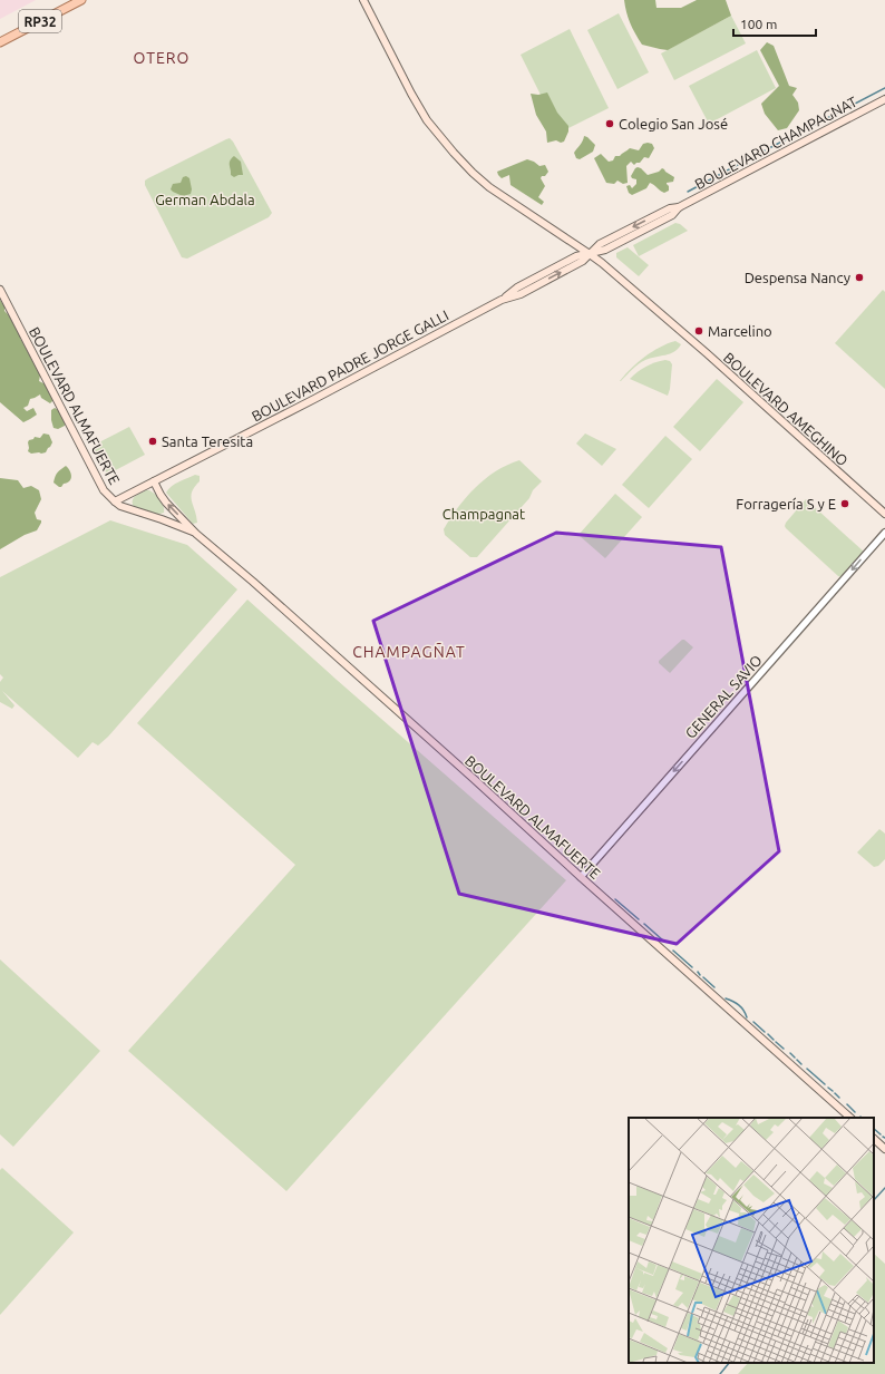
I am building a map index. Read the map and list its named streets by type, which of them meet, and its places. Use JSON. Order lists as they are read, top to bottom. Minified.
{"streets":{"main road":["RP32","BOULEVARD CHAMPAGNAT","BOULEVARD PADRE JORGE GALLI","BOULEVARD ALMAFUERTE","BOULEVARD AMEGHINO"],"street":["GENERAL SAVIO"]},"crossings":[["BOULEVARD CHAMPAGNAT","BOULEVARD PADRE JORGE GALLI"],["BOULEVARD CHAMPAGNAT","BOULEVARD AMEGHINO"],["BOULEVARD PADRE JORGE GALLI","BOULEVARD ALMAFUERTE"],["BOULEVARD PADRE JORGE GALLI","BOULEVARD AMEGHINO"],["BOULEVARD ALMAFUERTE","GENERAL SAVIO"]],"one_way":["GENERAL SAVIO"],"districts":["OTERO","CHAMPAGÑAT"],"parks":["German Abdala","Champagnat"],"places":["Colegio San José","Despensa Nancy","Marcelino","Santa Teresita","Forragería S y E"],"scale_bar":"100 m"}
